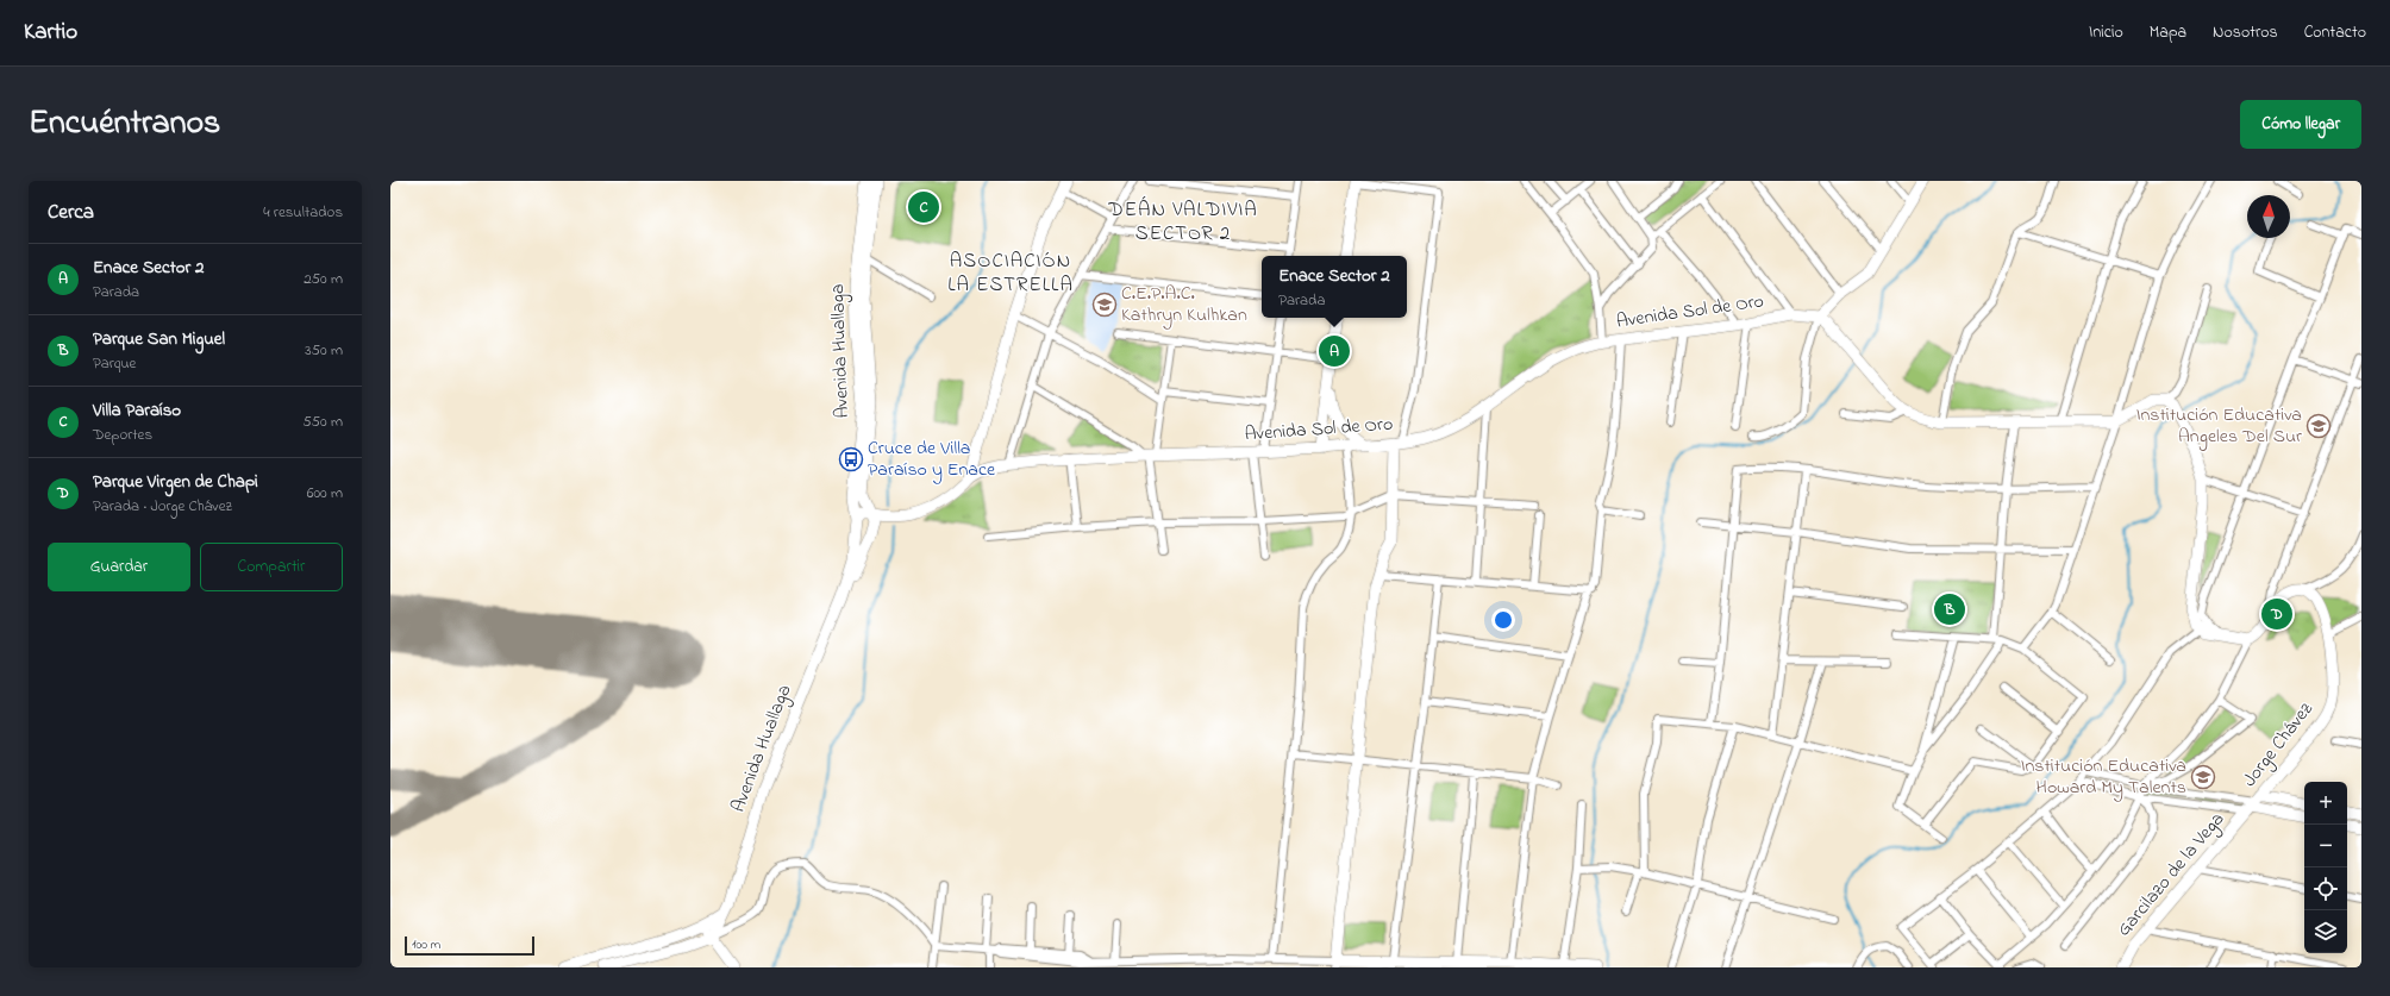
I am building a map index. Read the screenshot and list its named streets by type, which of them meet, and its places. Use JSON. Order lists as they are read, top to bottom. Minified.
{"streets":{"main road":["Avenida Sol de Oro","Avenida Huallaga","Jorge Chávez","Garcilazo de la Vega"]},"crossings":[["Avenida Sol de Oro","Avenida Huallaga"],["Jorge Chávez","Garcilazo de la Vega"]],"districts":["DEÁN VALDIVIA SECTOR 2","ASOCIACIÓN LA ESTRELLA"],"places":{"school or university":["C.E.P.A.C. Kathryn Kulhkan","Institución Educativa Angeles Del Sur","Institución Educativa Howard My Talents"],"bus stop":["Cruce de Villa Paraíso y Enace"]},"scale_bar":"100 m","north":"top","page":{"header":"Kartio","nav":["Inicio","Mapa","Nosotros","Contacto"],"title":"Encuéntranos","buttons":["Cómo llegar",["Guardar","Compartir"]],"heading":["Cerca","4 resultados"],"pins":["C","A","B","D"],"list":[{"mark":"A","name":"Enace Sector 2","note":"Parada","value":"250 m"},{"mark":"B","name":"Parque San Miguel","note":"Parque","value":"350 m"},{"mark":"C","name":"Villa Paraíso","note":"Deportes","value":"550 m"},{"mark":"D","name":"Parque Virgen de Chapi","note":"Parada · Jorge Chávez","value":"600 m"}],"popup":["Enace Sector 2","Parada"],"map_buttons":["+","−"],"scale":"100 m"}}
